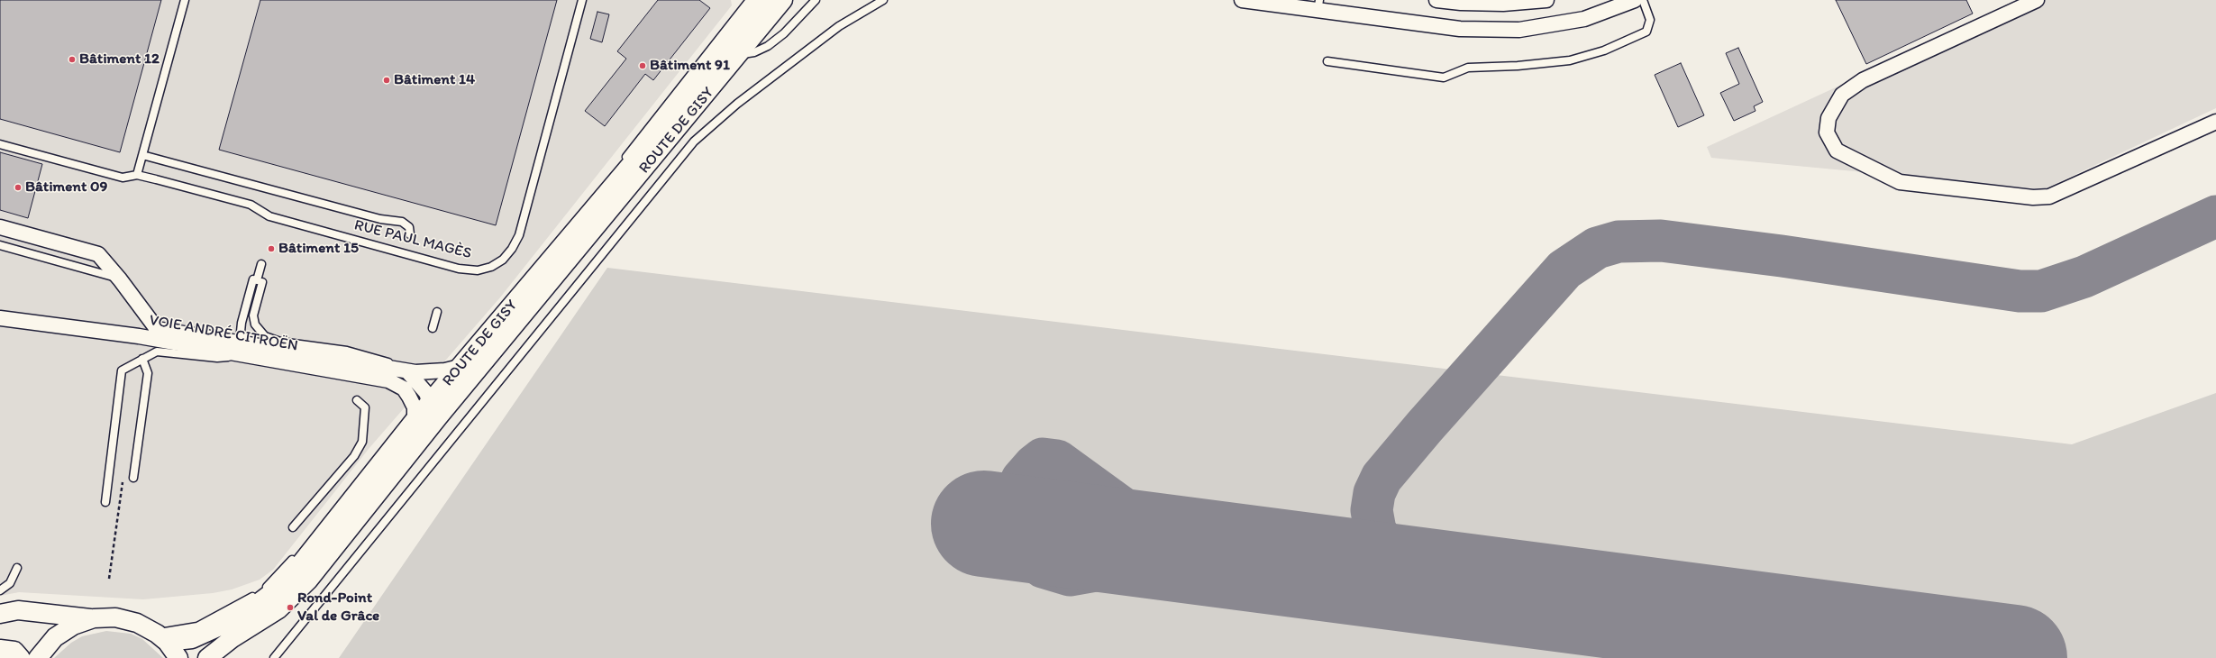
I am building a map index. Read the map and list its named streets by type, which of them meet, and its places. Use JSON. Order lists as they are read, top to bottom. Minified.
{"streets":{"street":["ROUTE DE GISY","VOIE ANDRÉ CITROËN"],"lane":["RUE PAUL MAGÈS"]},"crossings":[["ROUTE DE GISY","VOIE ANDRÉ CITROËN"]],"places":["Bâtiment 12","Bâtiment 91","Bâtiment 14","Bâtiment 09","Bâtiment 15","Rond-Point Val de Grâce"]}
